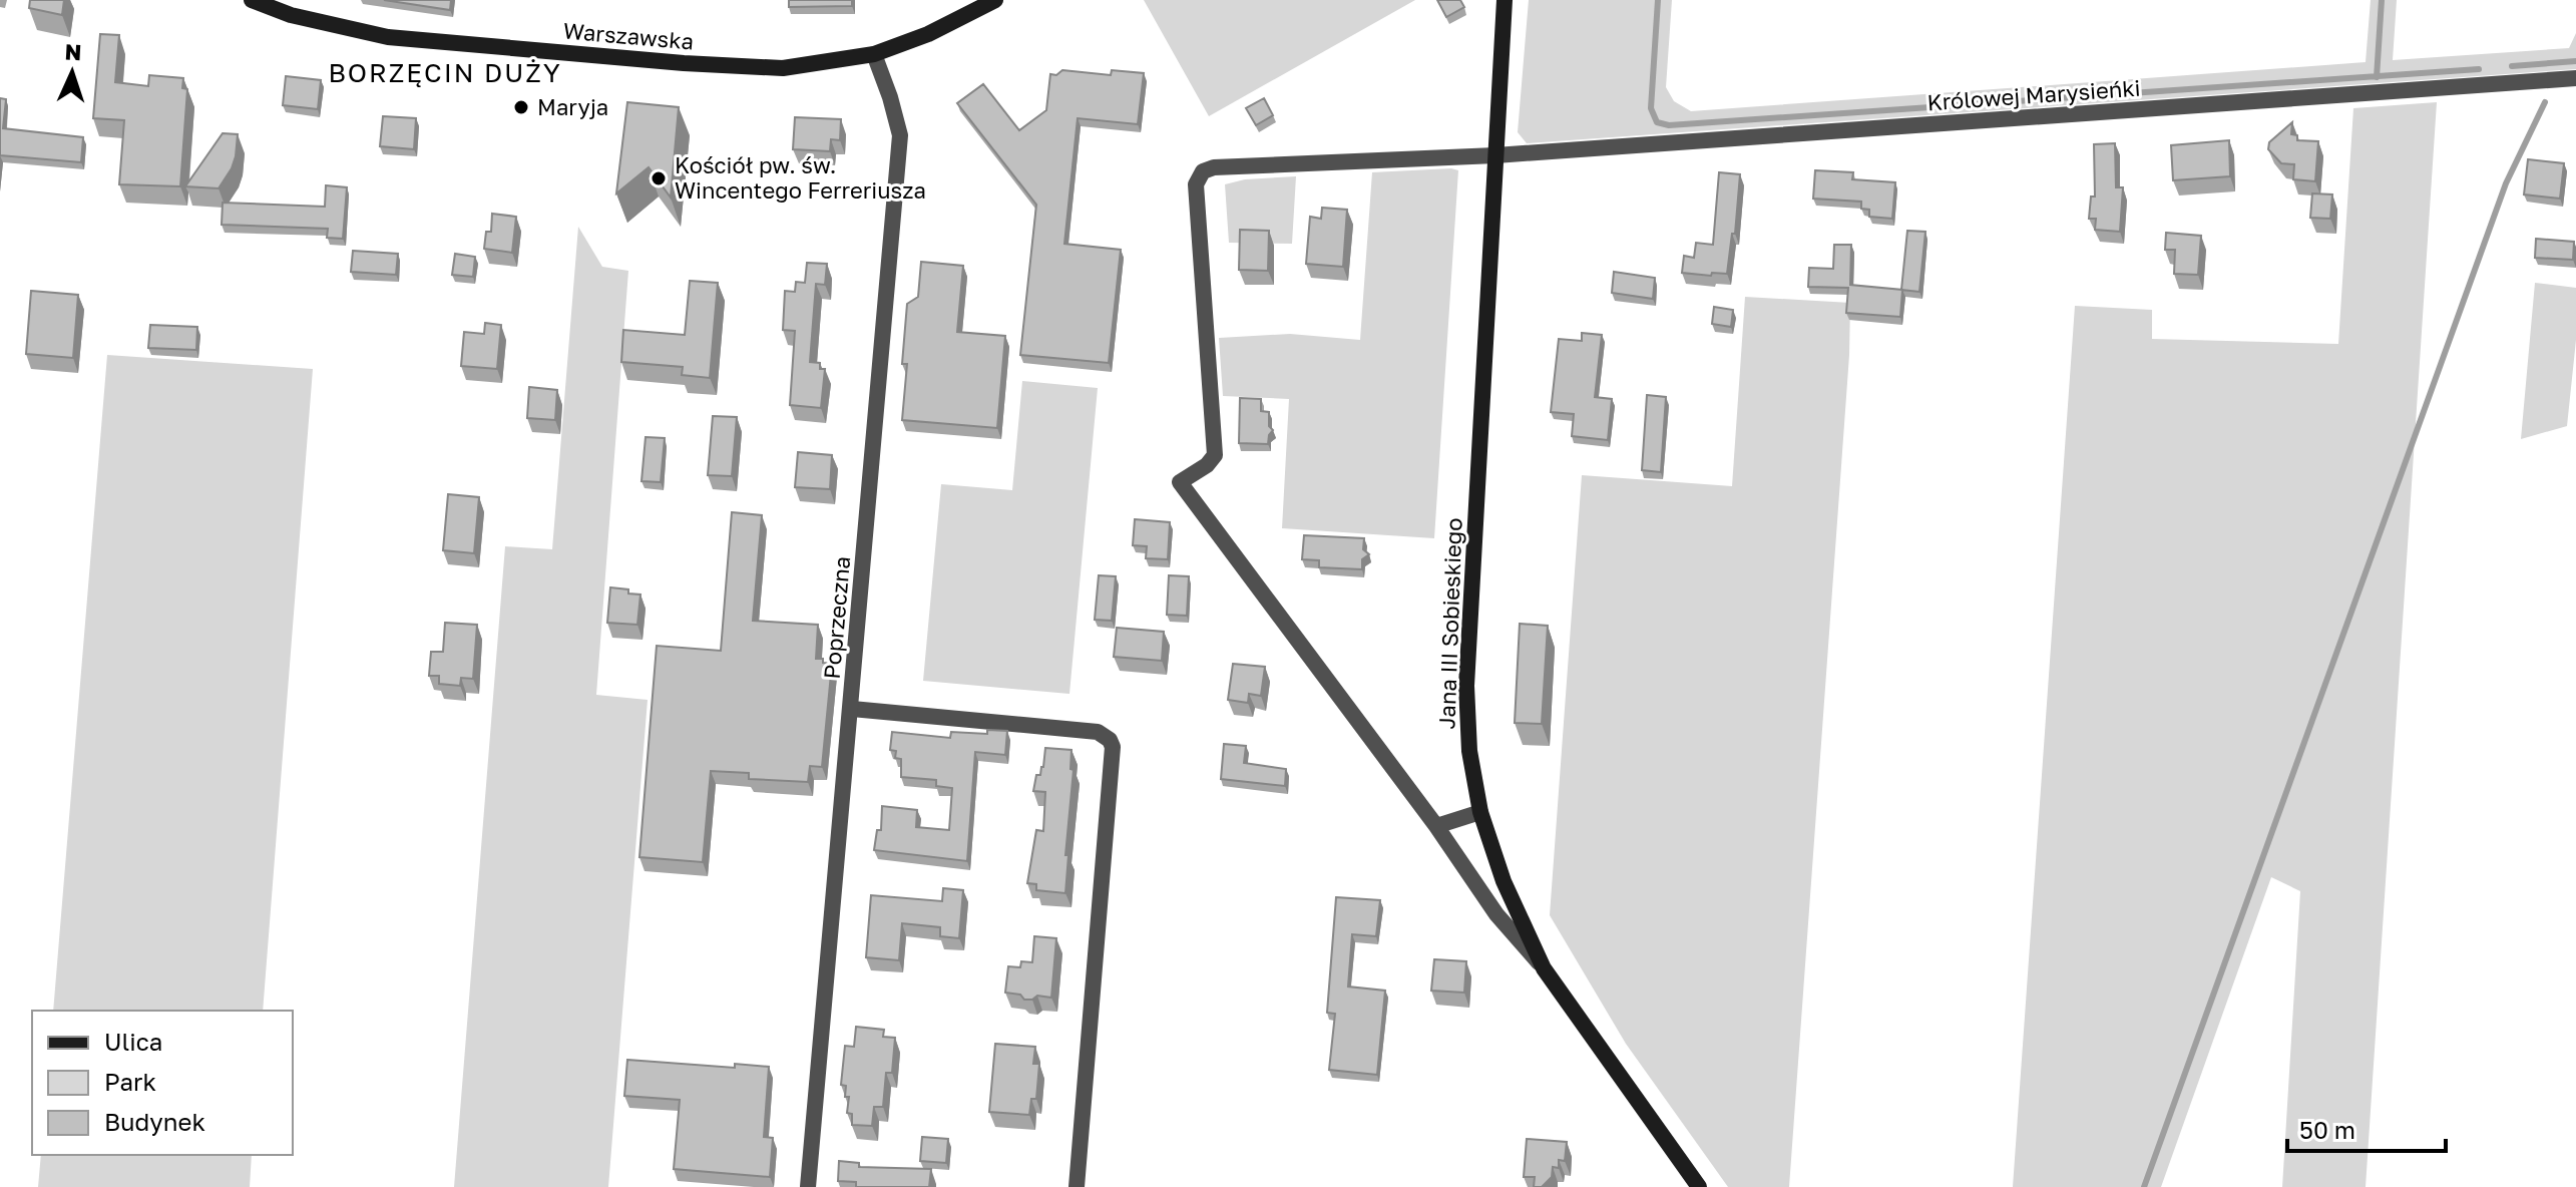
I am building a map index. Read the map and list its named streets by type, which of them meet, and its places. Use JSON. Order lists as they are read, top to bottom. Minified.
{"streets":{"main road":["Warszawska","Jana III Sobieskiego"],"street":["Królowej Marysieńki","Poprzeczna"]},"crossings":[["Warszawska","Poprzeczna"],["Królowej Marysieńki","Jana III Sobieskiego"]],"districts":["BORZĘCIN DUŻY"],"places":["Maryja","Kościół pw. św. Wincentego Ferreriusza"],"legend":["Ulica","Park","Budynek"],"scale_bar":"50 m","north":"top"}
